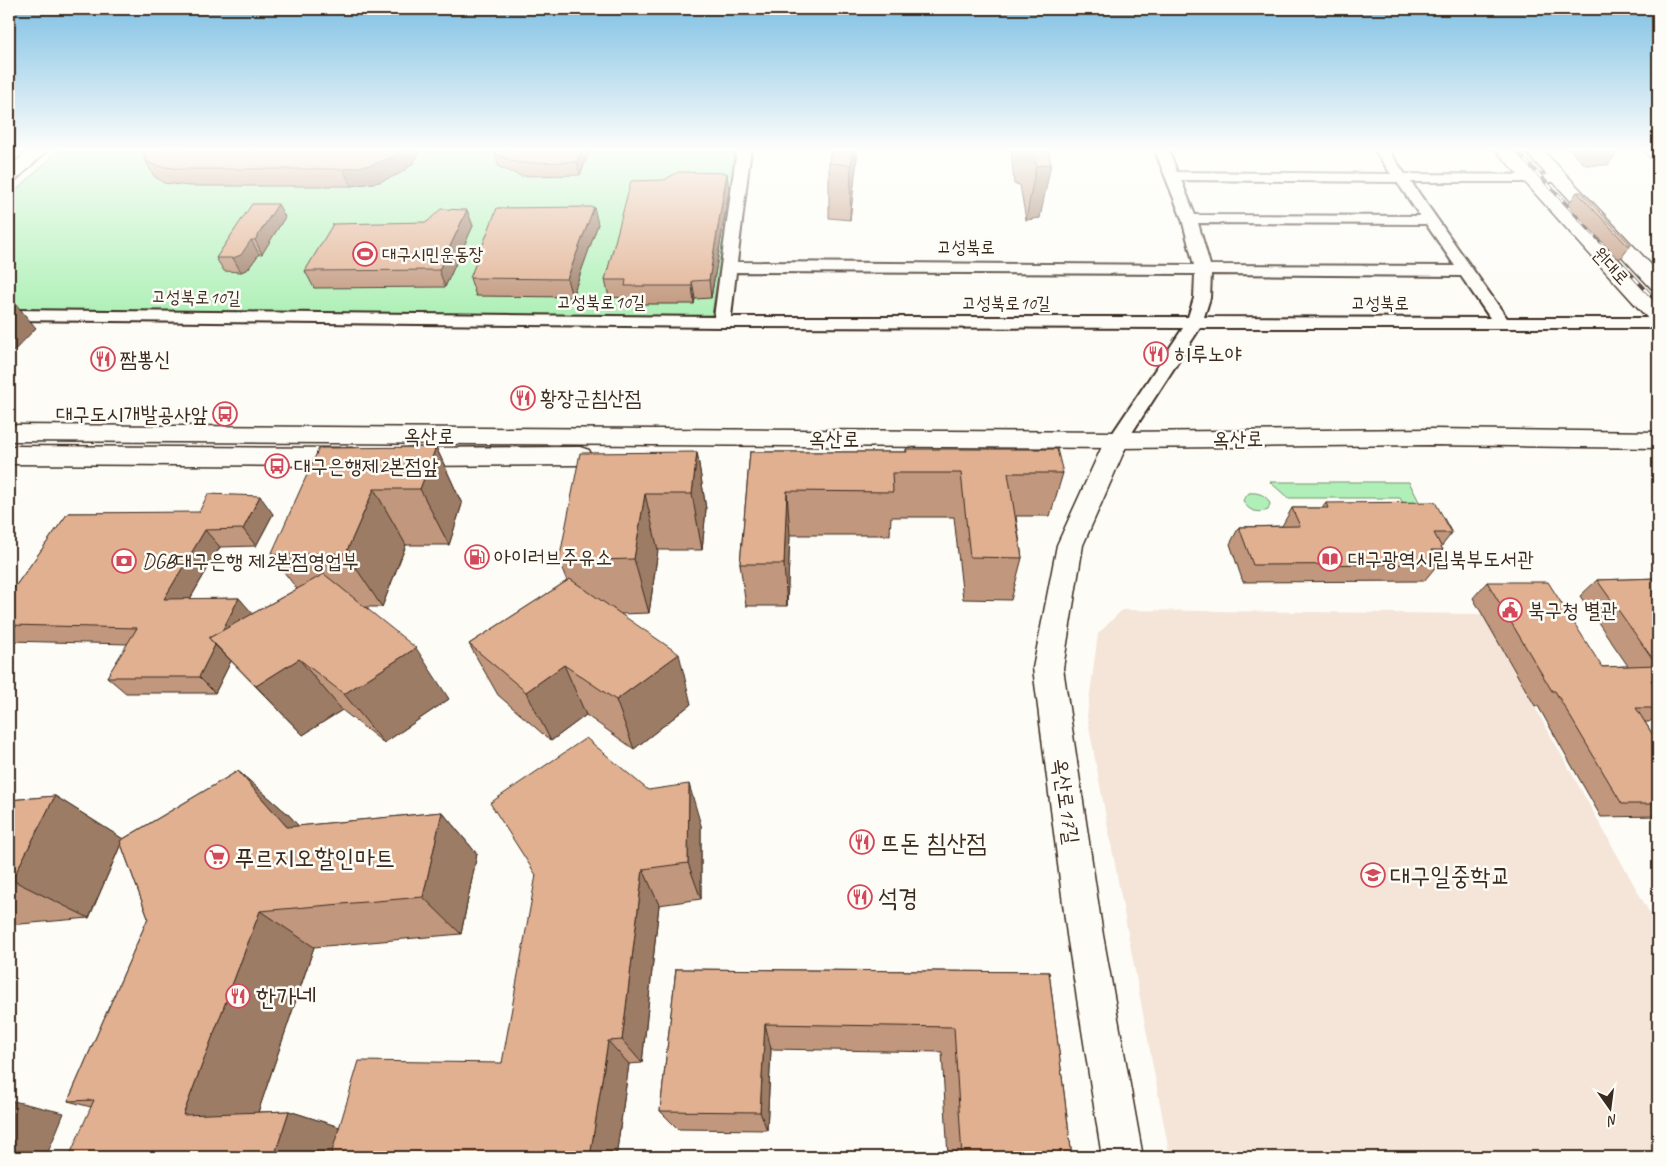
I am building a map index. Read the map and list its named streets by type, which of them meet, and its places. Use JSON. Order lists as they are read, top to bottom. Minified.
{"streets":{"main road":["원대로","옥산로","옥산로17길"],"street":["고성북로","고성북로10길"]},"crossings":[["고성북로","고성북로10길"],["옥산로","옥산로17길"]],"places":{"sports":["대구시민운동장"],"restaurant":["히루노야","짬뽕신","황장군침산점","뜨돈 침산점","석경","한가네"],"bus stop":["대구도시개발공사앞","대구은행제2본점앞"],"fuel station":["아이러브주유소"],"library":["대구광역시립북부도서관"],"bank":["DGB대구은행 제2본점영업부"],"public building":["북구청 별관"],"supermarket":["푸르지오할인마트"],"school or university":["대구일중학교"]},"north":"bottom"}
